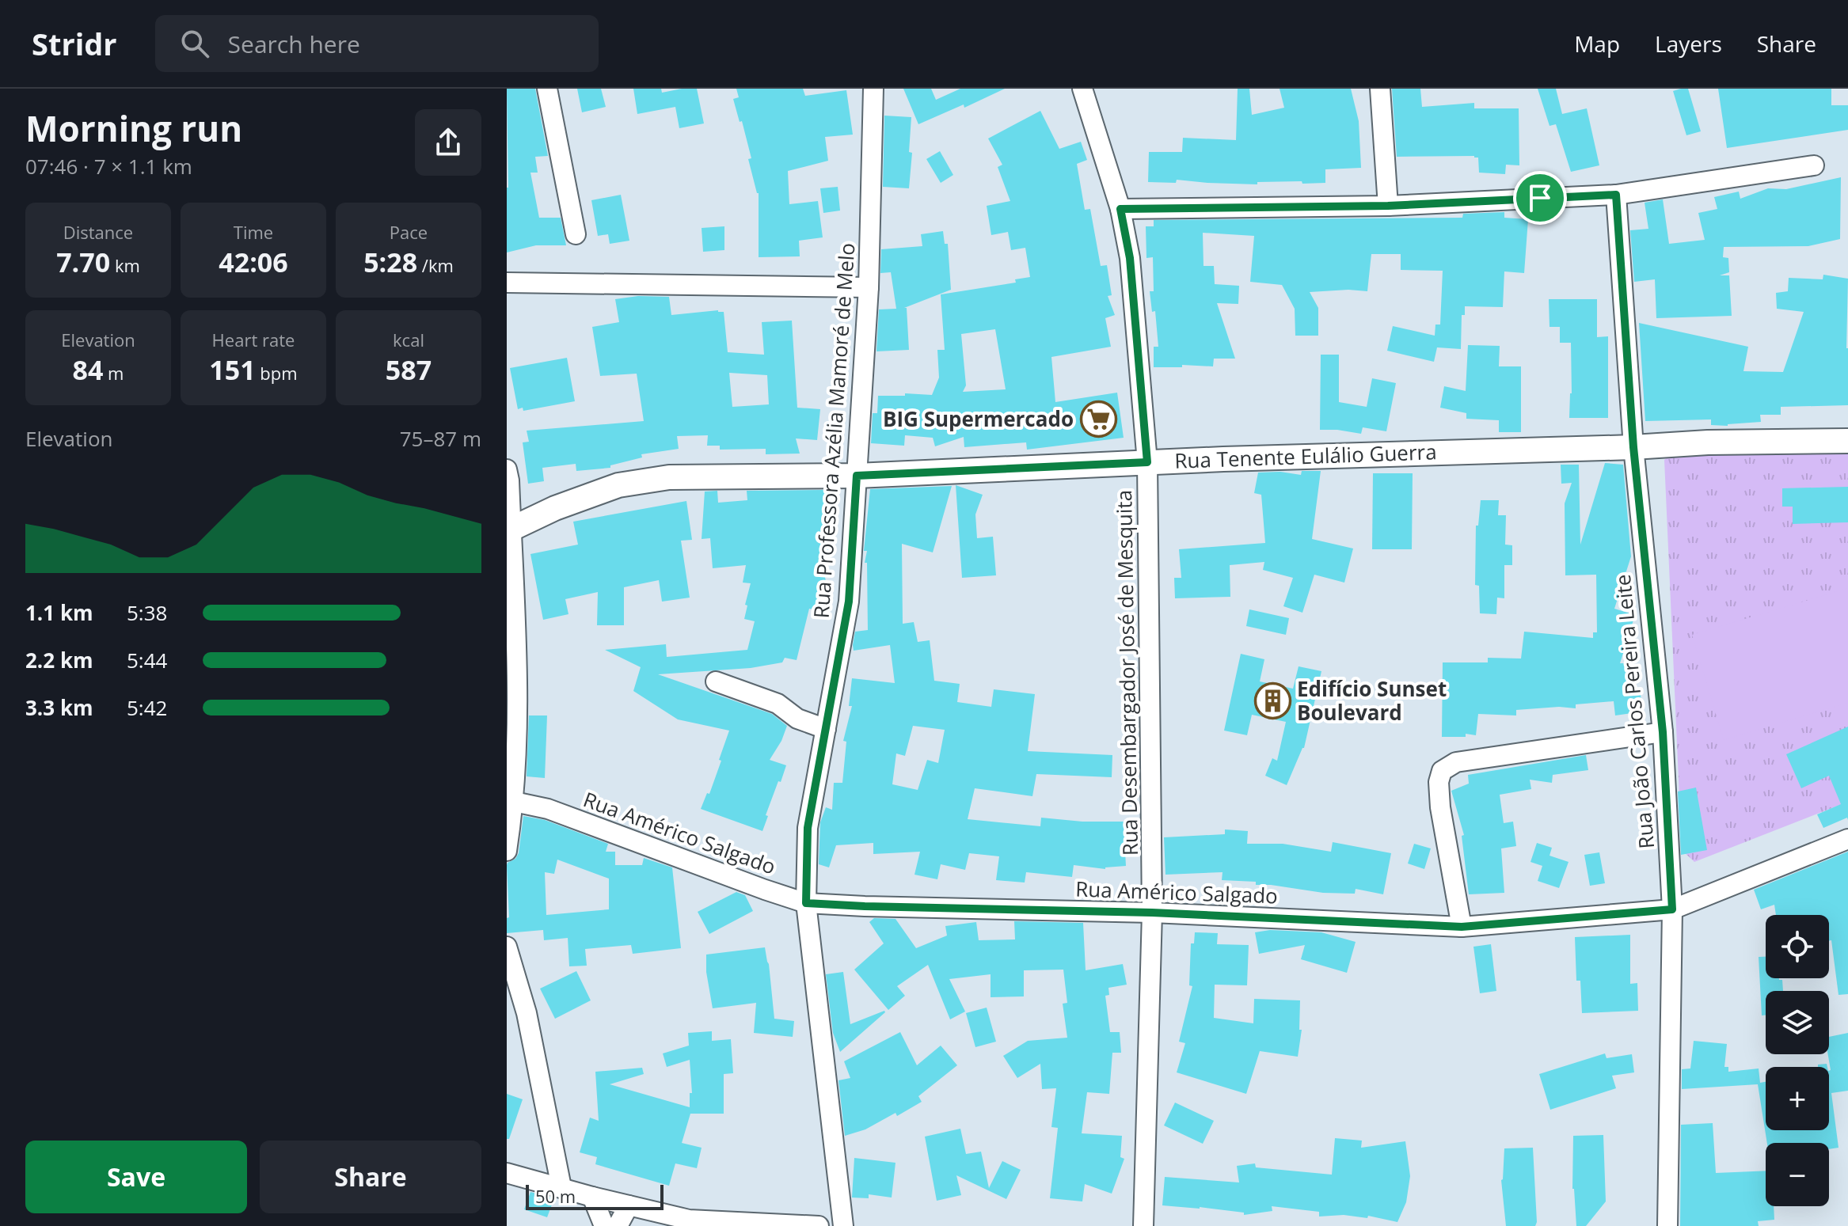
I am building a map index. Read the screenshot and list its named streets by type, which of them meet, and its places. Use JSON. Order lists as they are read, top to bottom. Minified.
{"streets":{"street":["Rua Professora Azélia Mamoré de Melo","Rua Tenente Eulálio Guerra","Rua Desembargador José de Mesquita","Rua João Carlos Pereira Leite","Rua Américo Salgado"]},"crossings":[["Rua Professora Azélia Mamoré de Melo","Rua Tenente Eulálio Guerra"],["Rua Professora Azélia Mamoré de Melo","Rua Américo Salgado"],["Rua Tenente Eulálio Guerra","Rua Desembargador José de Mesquita"],["Rua Tenente Eulálio Guerra","Rua João Carlos Pereira Leite"],["Rua Desembargador José de Mesquita","Rua Américo Salgado"],["Rua João Carlos Pereira Leite","Rua Américo Salgado"]],"places":{"supermarket":["BIG Supermercado"],"building":["Edifício Sunset Boulevard"]},"scale_bar":"50 m","page":{"header":"Stridr","search":"Search here","nav":["Map","Layers","Share"],"heading":["Morning run","07:46 · 7 × 1.1 km"],"stats":[["Distance","7.70 km"],["Time","42:06"],["Pace","5:28 /km"],["Elevation","84 m"],["Heart rate","151 bpm"],["kcal","587"]],"chart":["Elevation","75–87 m"],"list":[{"name":"1.1 km","note":"5:38"},{"name":"2.2 km","note":"5:44"},{"name":"3.3 km","note":"5:42"}],"map_buttons":["+","−"],"buttons":["Save","Share"],"scale":"50 m"}}
